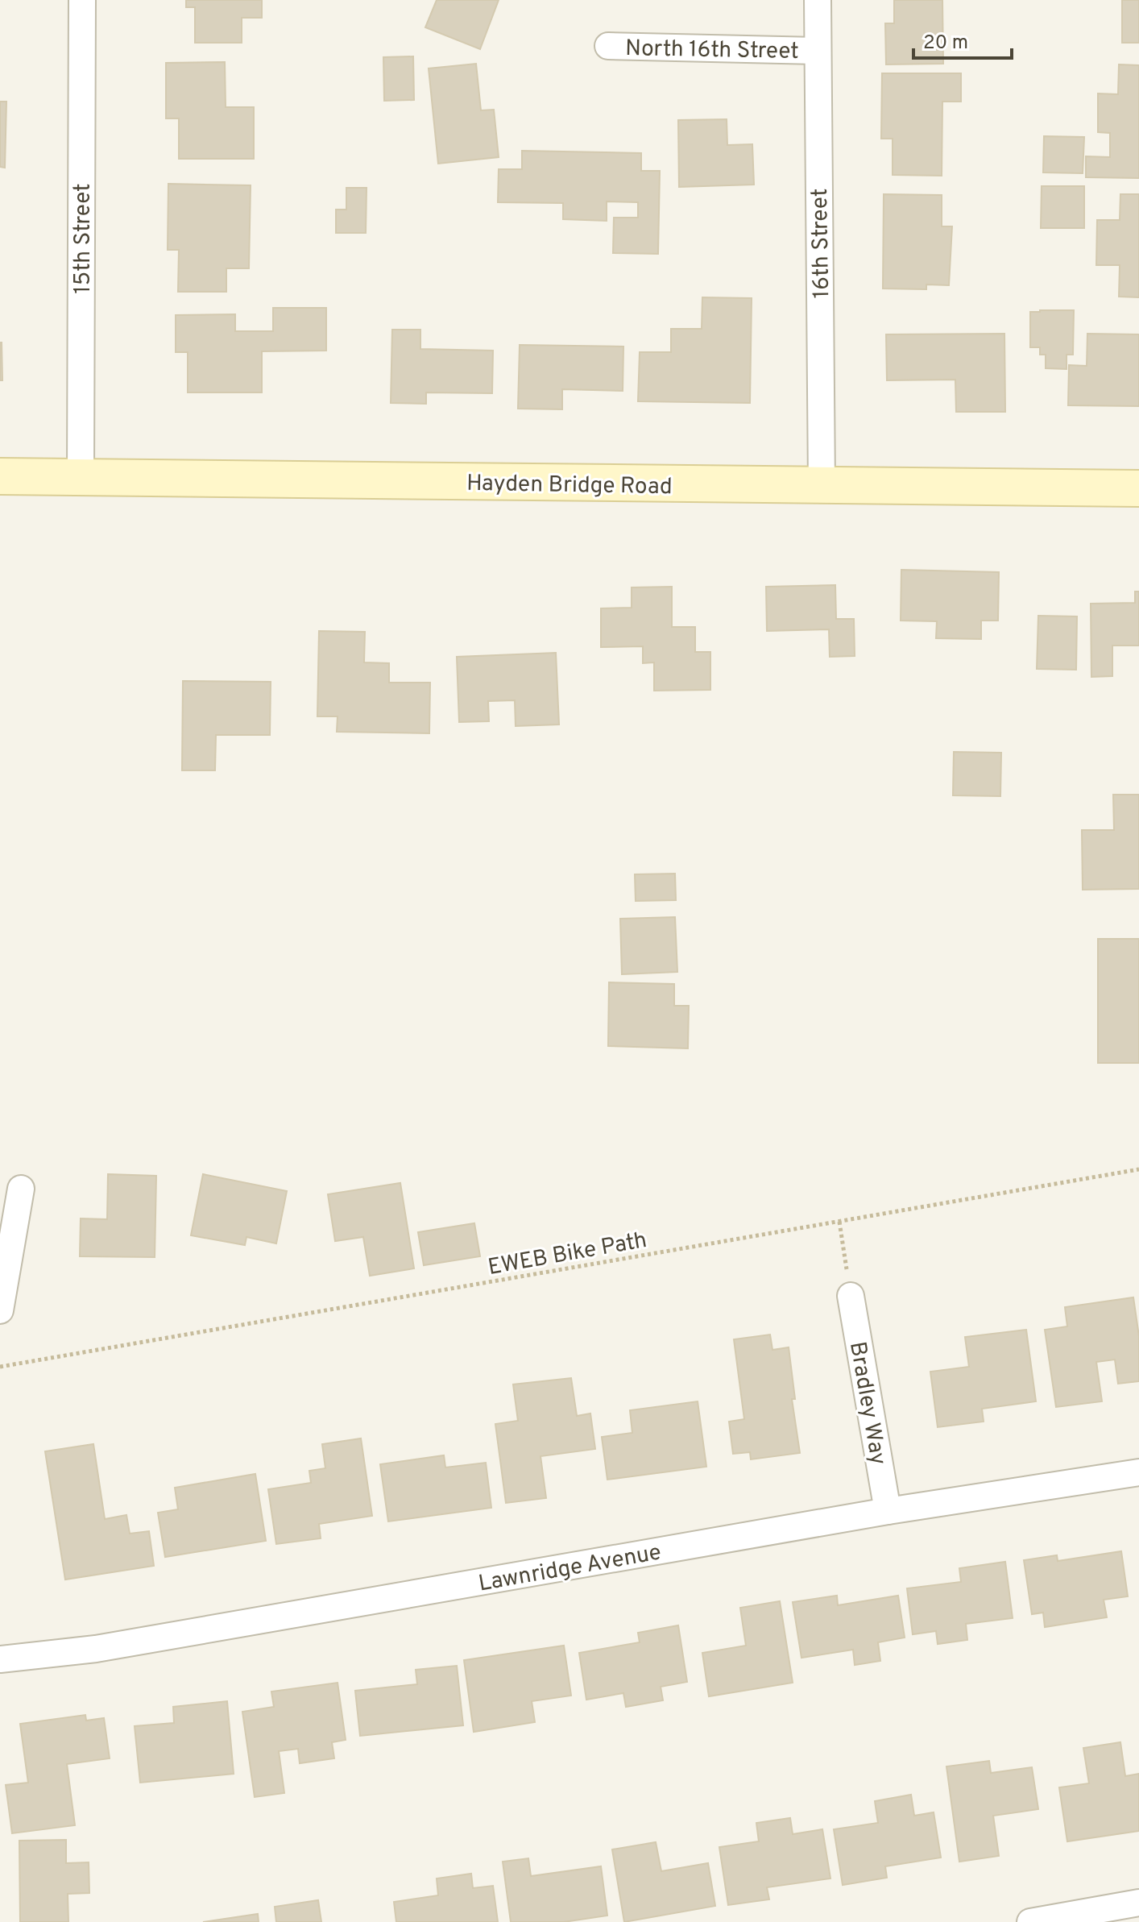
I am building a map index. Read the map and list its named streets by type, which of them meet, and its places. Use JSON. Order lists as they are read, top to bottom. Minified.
{"streets":{"street":["North 16th Street","15th Street","16th Street","Hayden Bridge Road","Bradley Way","Lawnridge Avenue"],"path":["EWEB Bike Path"]},"crossings":[["North 16th Street","16th Street"],["15th Street","Hayden Bridge Road"],["16th Street","Hayden Bridge Road"],["Bradley Way","Lawnridge Avenue"]],"scale_bar":"20 m"}
